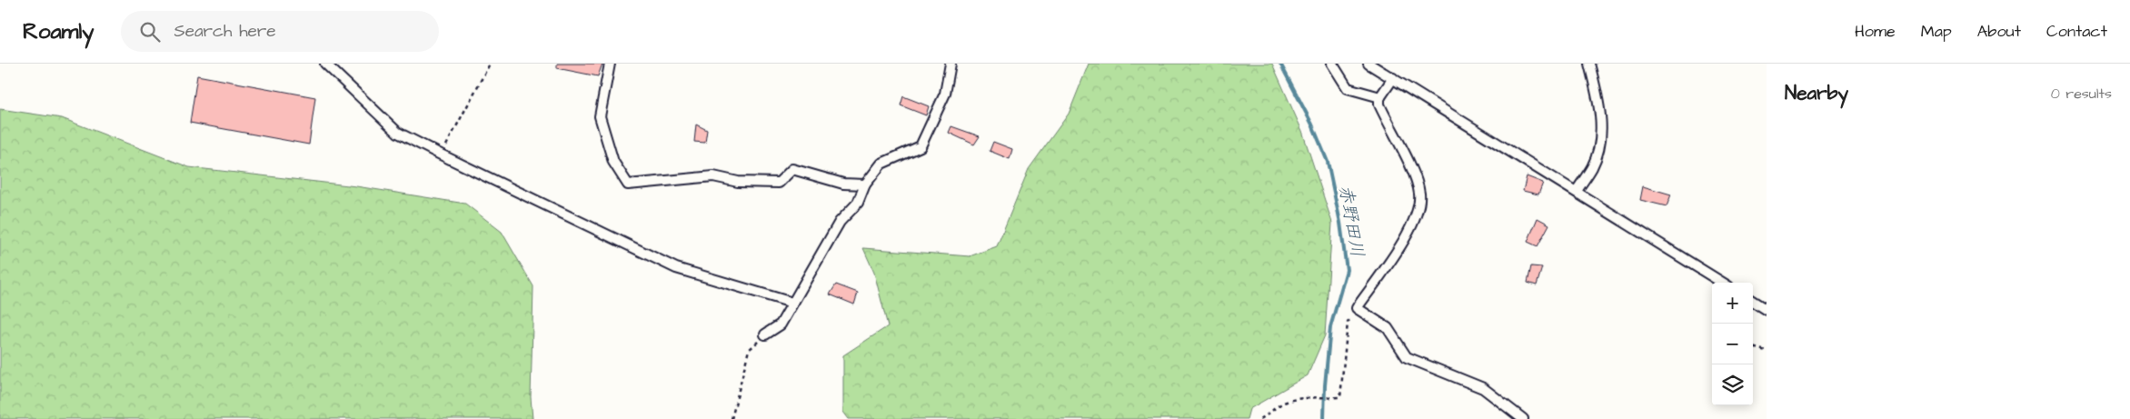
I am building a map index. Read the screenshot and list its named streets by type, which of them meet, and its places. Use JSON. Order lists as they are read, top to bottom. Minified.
{"water":["赤野田川"],"page":{"header":"Roamly","search":"Search here","nav":["Home","Map","About","Contact"],"heading":["Nearby","0 results"],"map_buttons":["+","−"]}}
